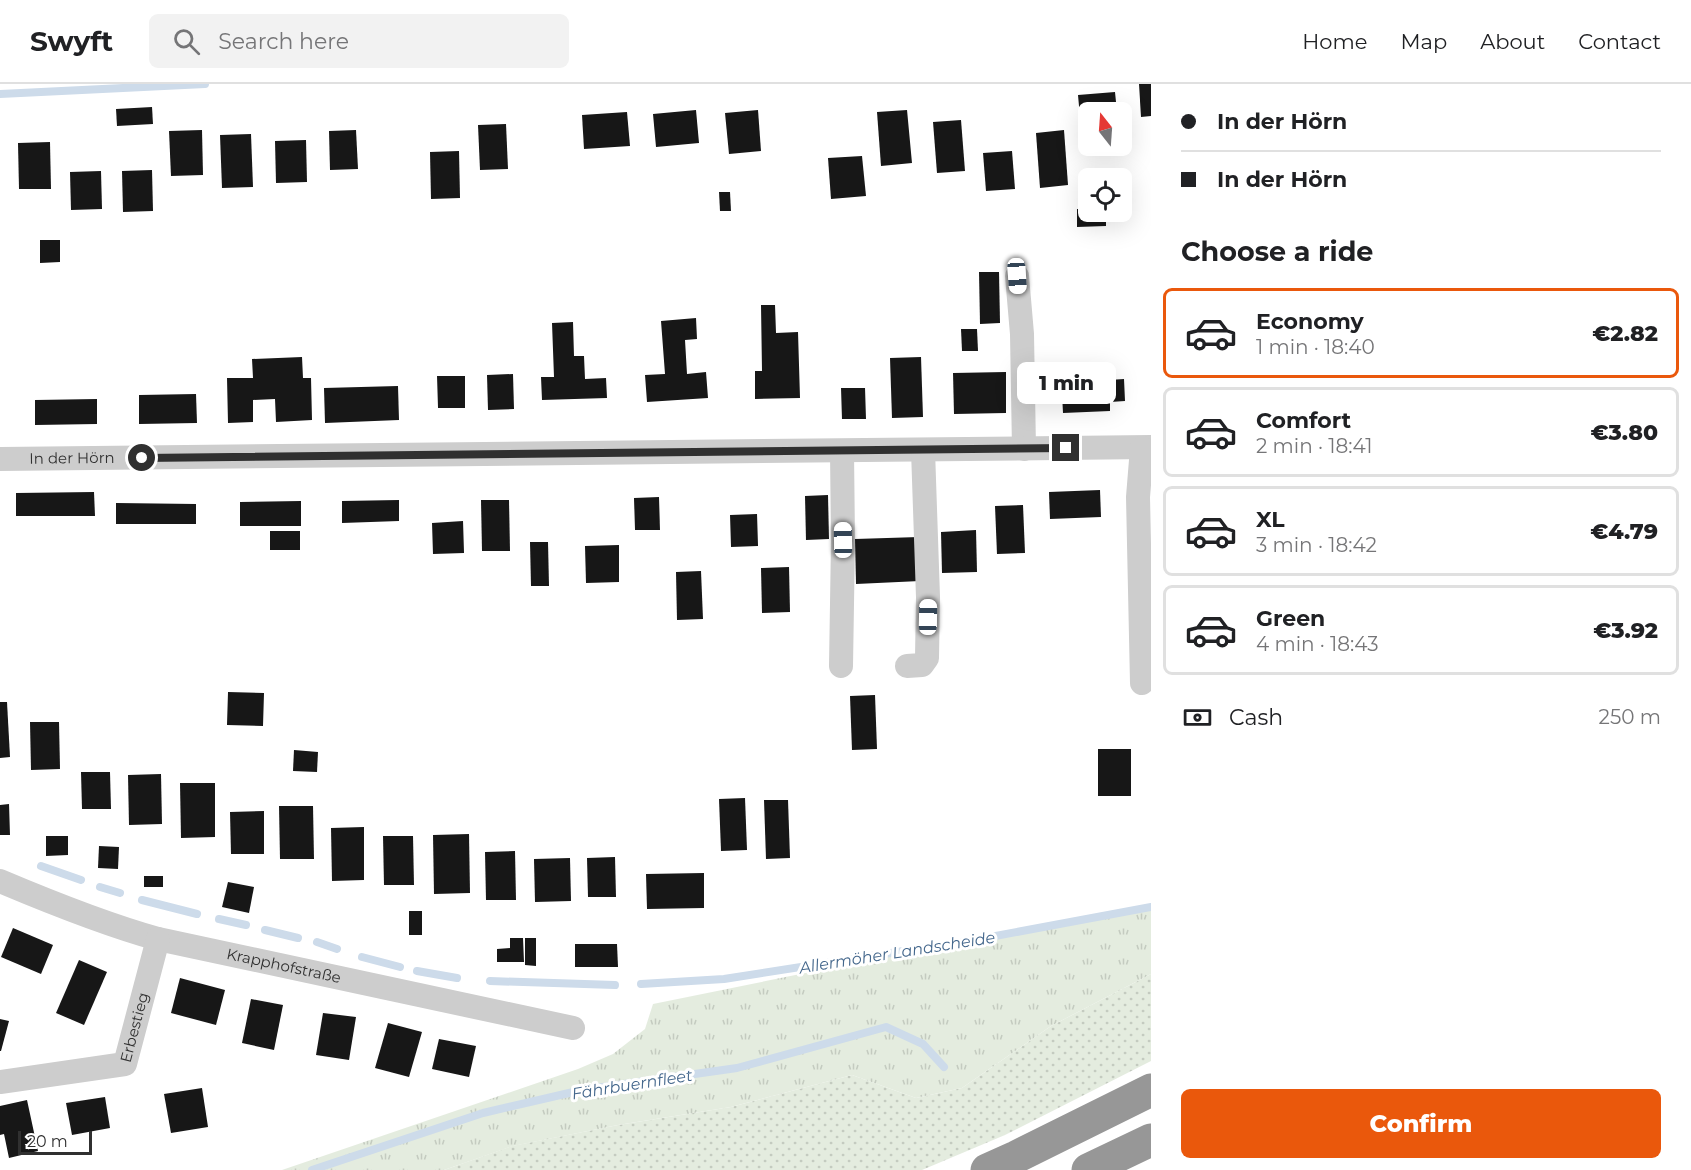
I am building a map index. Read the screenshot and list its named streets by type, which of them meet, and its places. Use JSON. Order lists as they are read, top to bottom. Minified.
{"streets":{"street":["In der Hörn","Krapphofstraße","Erbestieg"]},"crossings":[["Krapphofstraße","Erbestieg"]],"water":["Allermöher Landscheide","Fährbuernfleet"],"scale_bar":"20 m","north":"top","page":{"header":"Swyft","search":"Search here","nav":["Home","Map","About","Contact"],"banner":["In der Hörn","In der Hörn"],"heading":"Choose a ride","list":[{"name":"Economy","note":"1 min · 18:40","value":"€2.82"},{"name":"Comfort","note":"2 min · 18:41","value":"€3.80"},{"name":"XL","note":"3 min · 18:42","value":"€4.79"},{"name":"Green","note":"4 min · 18:43","value":"€3.92"}],"bubble":"1 min","pay":["Cash","250 m"],"buttons":"Confirm","scale":"20 m"}}
